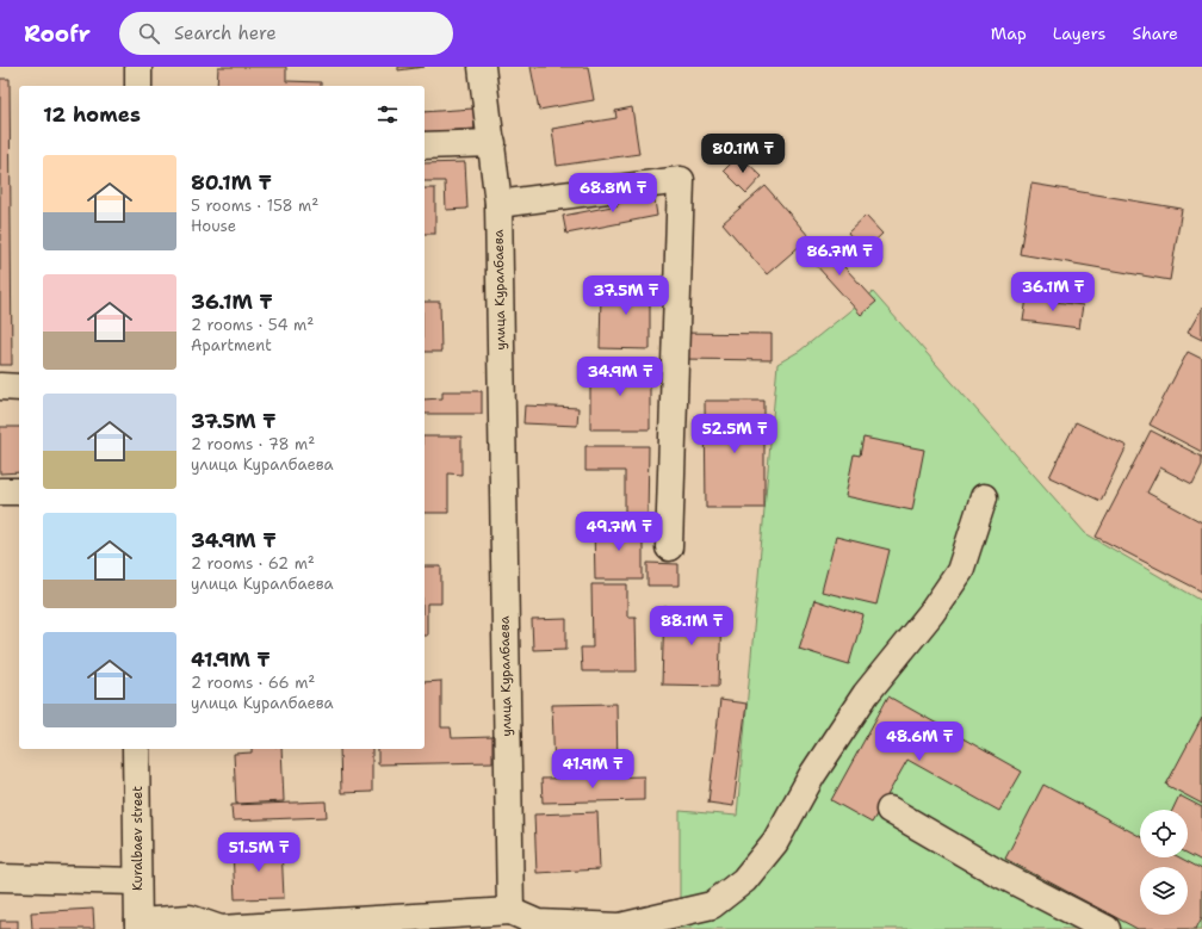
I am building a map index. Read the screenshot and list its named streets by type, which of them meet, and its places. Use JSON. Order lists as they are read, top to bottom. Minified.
{"streets":{"street":["улица Куралбаева","Kuralbaev street"]},"page":{"header":"Roofr","search":"Search here","nav":["Map","Layers","Share"],"heading":"12 homes","price":["80.1M ₸","68.8M ₸","86.7M ₸","36.1M ₸","37.5M ₸","34.9M ₸","52.5M ₸","49.7M ₸","88.1M ₸","48.6M ₸","41.9M ₸","51.5M ₸"],"list":[{"name":"80.1M ₸","note":"5 rooms · 158 m² · House"},{"name":"36.1M ₸","note":"2 rooms · 54 m² · Apartment"},{"name":"37.5M ₸","note":"2 rooms · 78 m² · улица Куралбаева"},{"name":"34.9M ₸","note":"2 rooms · 62 m² · улица Куралбаева"},{"name":"41.9M ₸","note":"2 rooms · 66 m² · улица Куралбаева"}]}}
